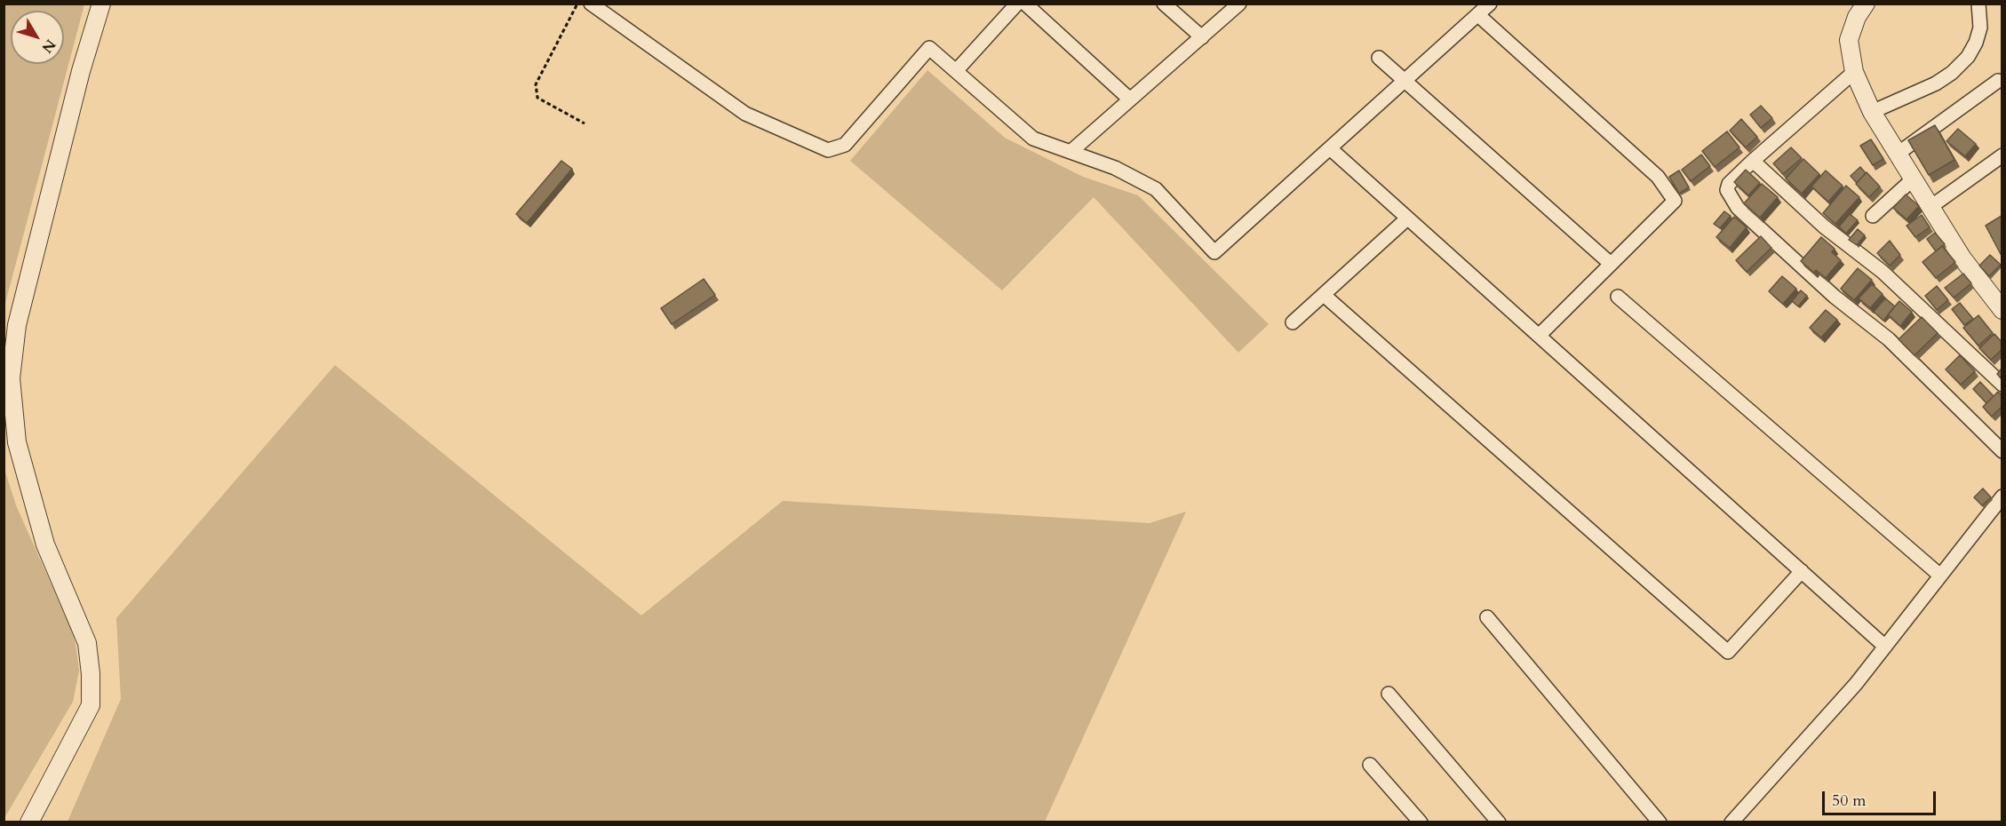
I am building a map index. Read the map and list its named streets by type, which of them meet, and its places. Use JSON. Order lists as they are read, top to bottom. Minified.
{"scale_bar":"50 m","north":"bottom right"}
